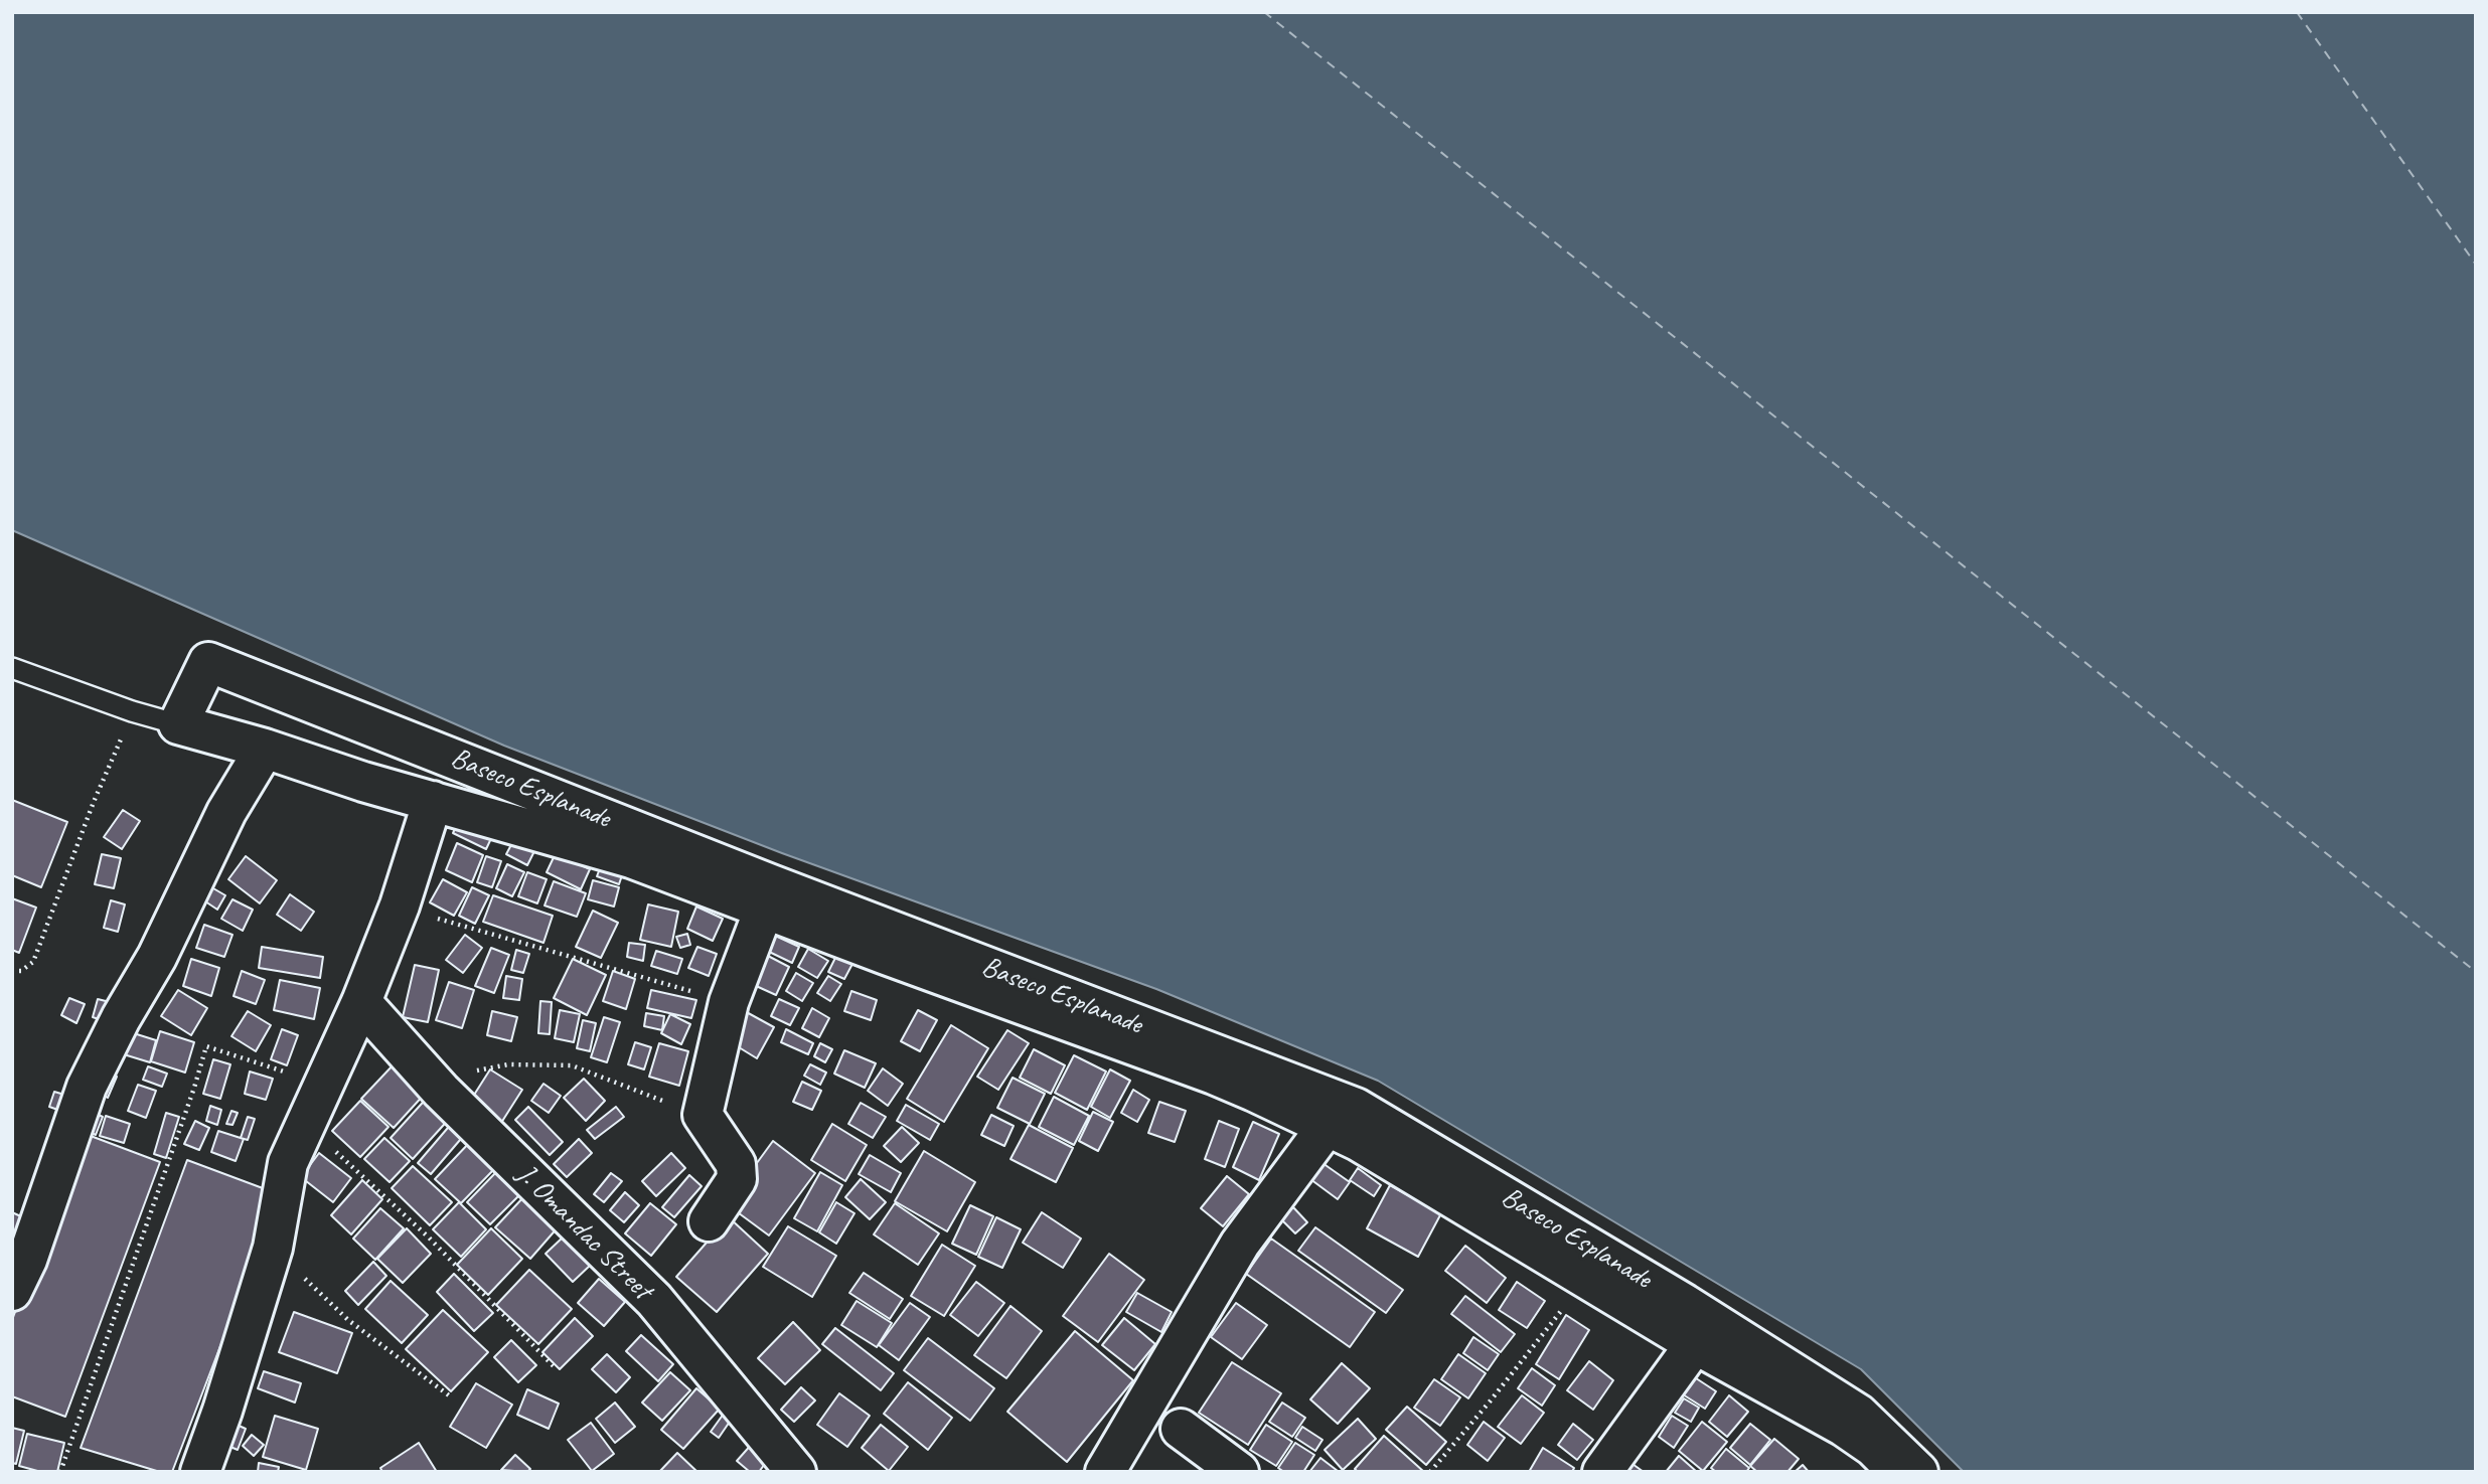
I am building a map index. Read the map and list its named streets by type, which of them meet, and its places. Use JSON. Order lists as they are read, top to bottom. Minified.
{"streets":{"street":["Baseco Esplanade","J. Omandac Street"]}}
